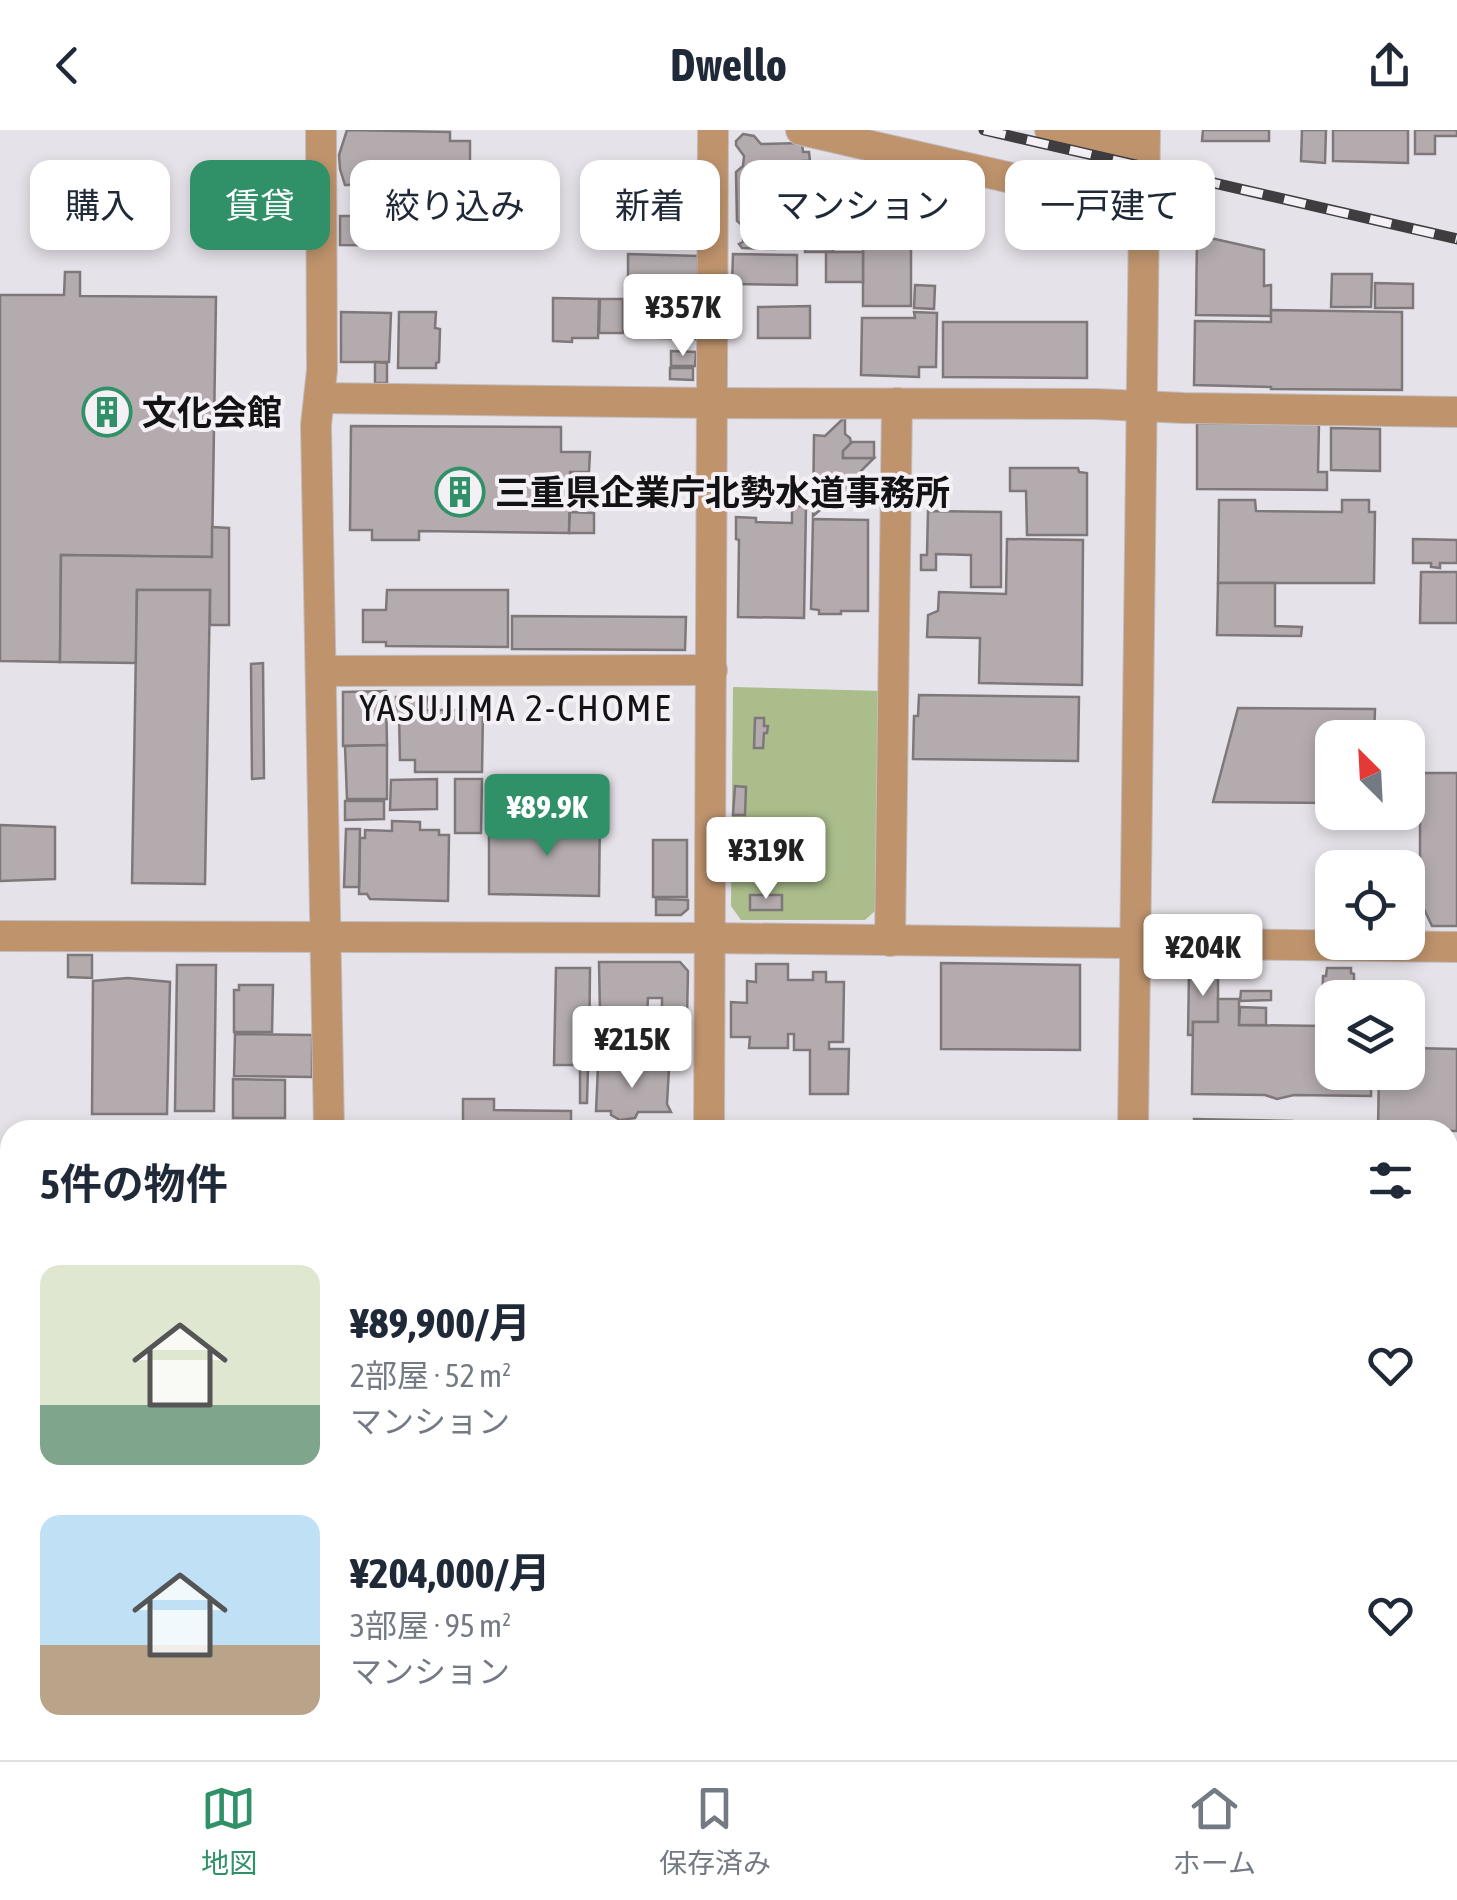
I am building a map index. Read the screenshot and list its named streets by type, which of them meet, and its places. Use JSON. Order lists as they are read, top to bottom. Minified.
{"districts":["YASUJIMA 2-CHOME"],"places":{"building":["文化会館","三重県企業庁北勢水道事務所"]},"north":"top left","page":{"header":"Dwello","chip":["購入","賃貸","絞り込み","新着","マンション","一戸建て"],"price":["¥357K","¥89.9K","¥319K","¥204K","¥215K"],"heading":"5件の物件","list":[{"name":"¥89,900/月","note":"2部屋 · 52 m² · マンション"},{"name":"¥204,000/月","note":"3部屋 · 95 m² · マンション"}],"tabs":["地図","保存済み","ホーム"]}}
